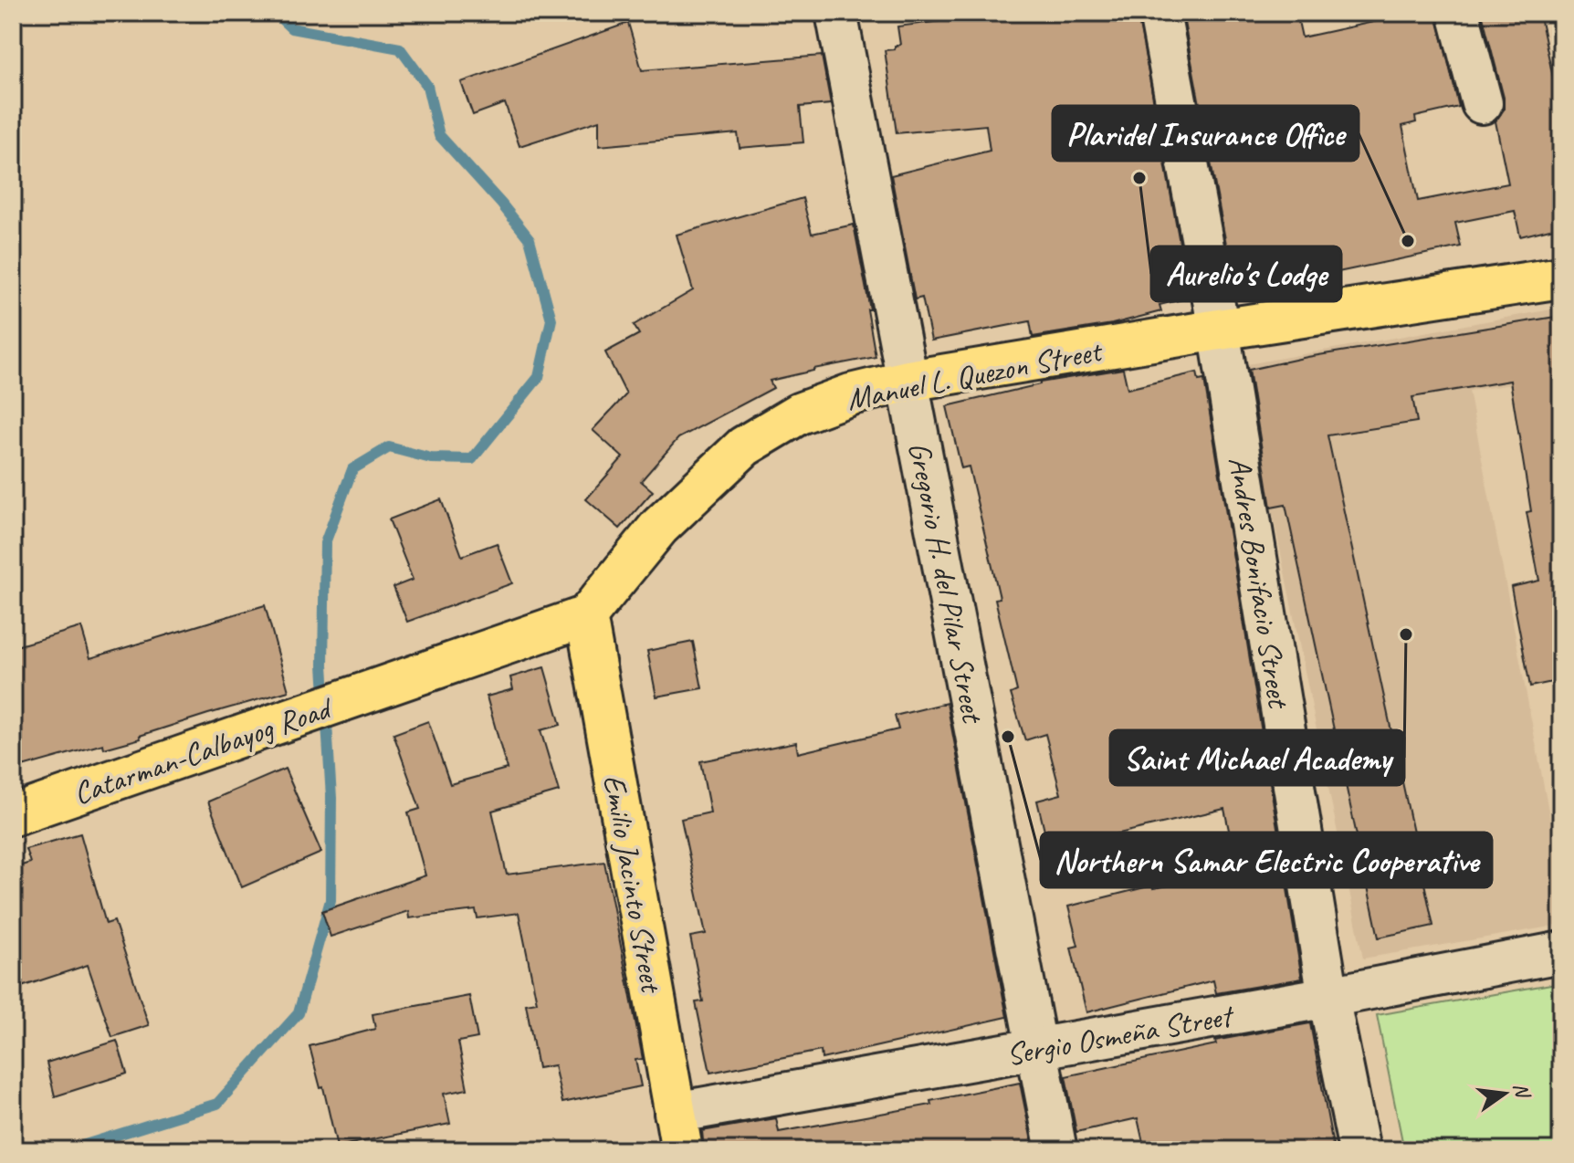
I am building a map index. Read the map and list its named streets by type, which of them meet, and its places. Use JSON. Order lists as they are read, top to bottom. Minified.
{"streets":{"main road":["Manuel L. Quezon Street","Catarman-Calbayog Road","Emilio Jacinto Street"],"street":["Gregorio H. del Pilar Street","Andres Bonifacio Street","Sergio Osmeña Street"]},"crossings":[["Manuel L. Quezon Street","Gregorio H. del Pilar Street"],["Manuel L. Quezon Street","Andres Bonifacio Street"],["Manuel L. Quezon Street","Catarman-Calbayog Road"],["Manuel L. Quezon Street","Emilio Jacinto Street"],["Gregorio H. del Pilar Street","Sergio Osmeña Street"],["Andres Bonifacio Street","Sergio Osmeña Street"],["Catarman-Calbayog Road","Emilio Jacinto Street"],["Emilio Jacinto Street","Sergio Osmeña Street"]],"places":["Aurelio's Lodge","Plaridel Insurance Office","Saint Michael Academy","Northern Samar Electric Cooperative"],"north":"right"}
